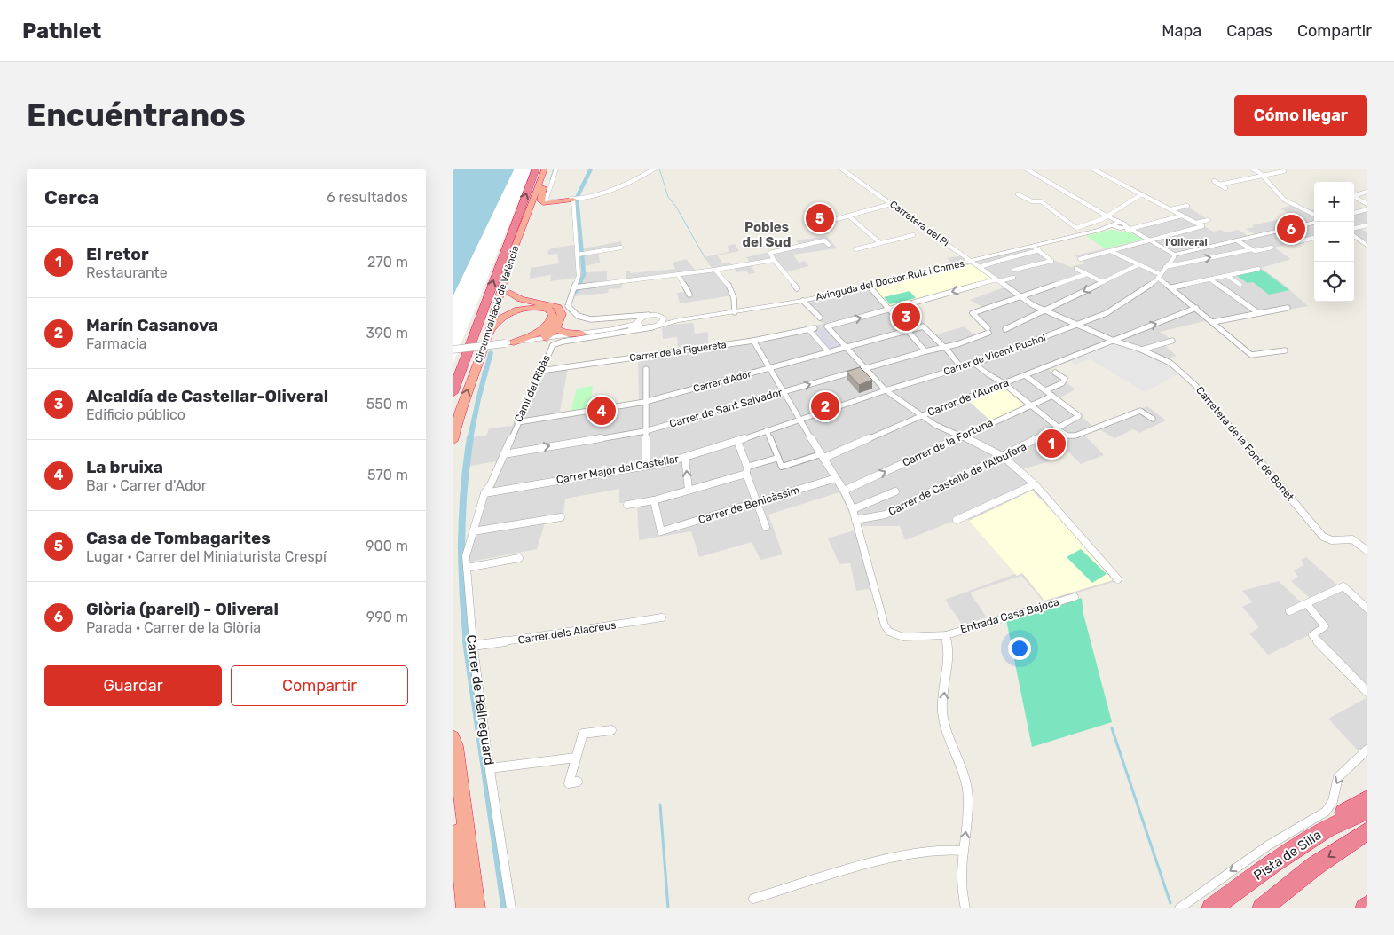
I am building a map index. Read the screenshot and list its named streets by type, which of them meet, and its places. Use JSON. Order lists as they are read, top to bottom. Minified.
{"streets":{"highway":["Circumval·lació de València","Pista de Silla"],"street":["Carretera del Pi","Avinguda del Doctor Ruiz i Comes","Carrer de la Figuereta","Carrer de Vicent Puchol","Carrer d'Ador","Camí del Ribàs","Carrer de l'Aurora","Carrer de Sant Salvador","Carrer de la Fortuna","Carretera de la Font de Bonet","Carrer Major del Castellar","Carrer de Castelló de l'Albufera","Carrer de Benicàssim","Entrada Casa Bajoca","Carrer dels Alacreus","Carrer de Bellreguard"]},"crossings":[["Carretera del Pi","Avinguda del Doctor Ruiz i Comes"],["Carretera del Pi","Carrer de Vicent Puchol"],["Carretera del Pi","Carrer de l'Aurora"],["Carretera del Pi","Carrer de Sant Salvador"],["Carretera del Pi","Carretera de la Font de Bonet"],["Avinguda del Doctor Ruiz i Comes","Camí del Ribàs"],["Carrer de la Figuereta","Camí del Ribàs"],["Carrer de Vicent Puchol","Carrer Major del Castellar"],["Carrer d'Ador","Camí del Ribàs"],["Carrer d'Ador","Carrer de Sant Salvador"],["Camí del Ribàs","Carrer de Sant Salvador"],["Camí del Ribàs","Carrer Major del Castellar"],["Camí del Ribàs","Carrer de Bellreguard"],["Carrer de l'Aurora","Carretera de la Font de Bonet"],["Carrer de la Fortuna","Carrer de Castelló de l'Albufera"],["Carrer Major del Castellar","Carrer de Bellreguard"],["Carrer de Castelló de l'Albufera","Entrada Casa Bajoca"],["Carrer dels Alacreus","Carrer de Bellreguard"]],"one_way":["Carrer de Sant Salvador"],"districts":["Pobles del Sud","l'Oliveral"],"page":{"header":"Pathlet","nav":["Mapa","Capas","Compartir"],"buttons":["Cómo llegar",["Guardar","Compartir"]],"title":"Encuéntranos","heading":["Cerca","6 resultados"],"map_buttons":["+","−"],"pins":["5","6","3","2","4","1"],"list":[{"mark":"1","name":"El retor","note":"Restaurante","value":"270 m"},{"mark":"2","name":"Marín Casanova","note":"Farmacia","value":"390 m"},{"mark":"3","name":"Alcaldía de Castellar-Oliveral","note":"Edificio público","value":"550 m"},{"mark":"4","name":"La bruixa","note":"Bar · Carrer d'Ador","value":"570 m"},{"mark":"5","name":"Casa de Tombagarites","note":"Lugar · Carrer del Miniaturista Crespí","value":"900 m"},{"mark":"6","name":"Glòria (parell) - Oliveral","note":"Parada · Carrer de la Glòria","value":"990 m"}]}}
